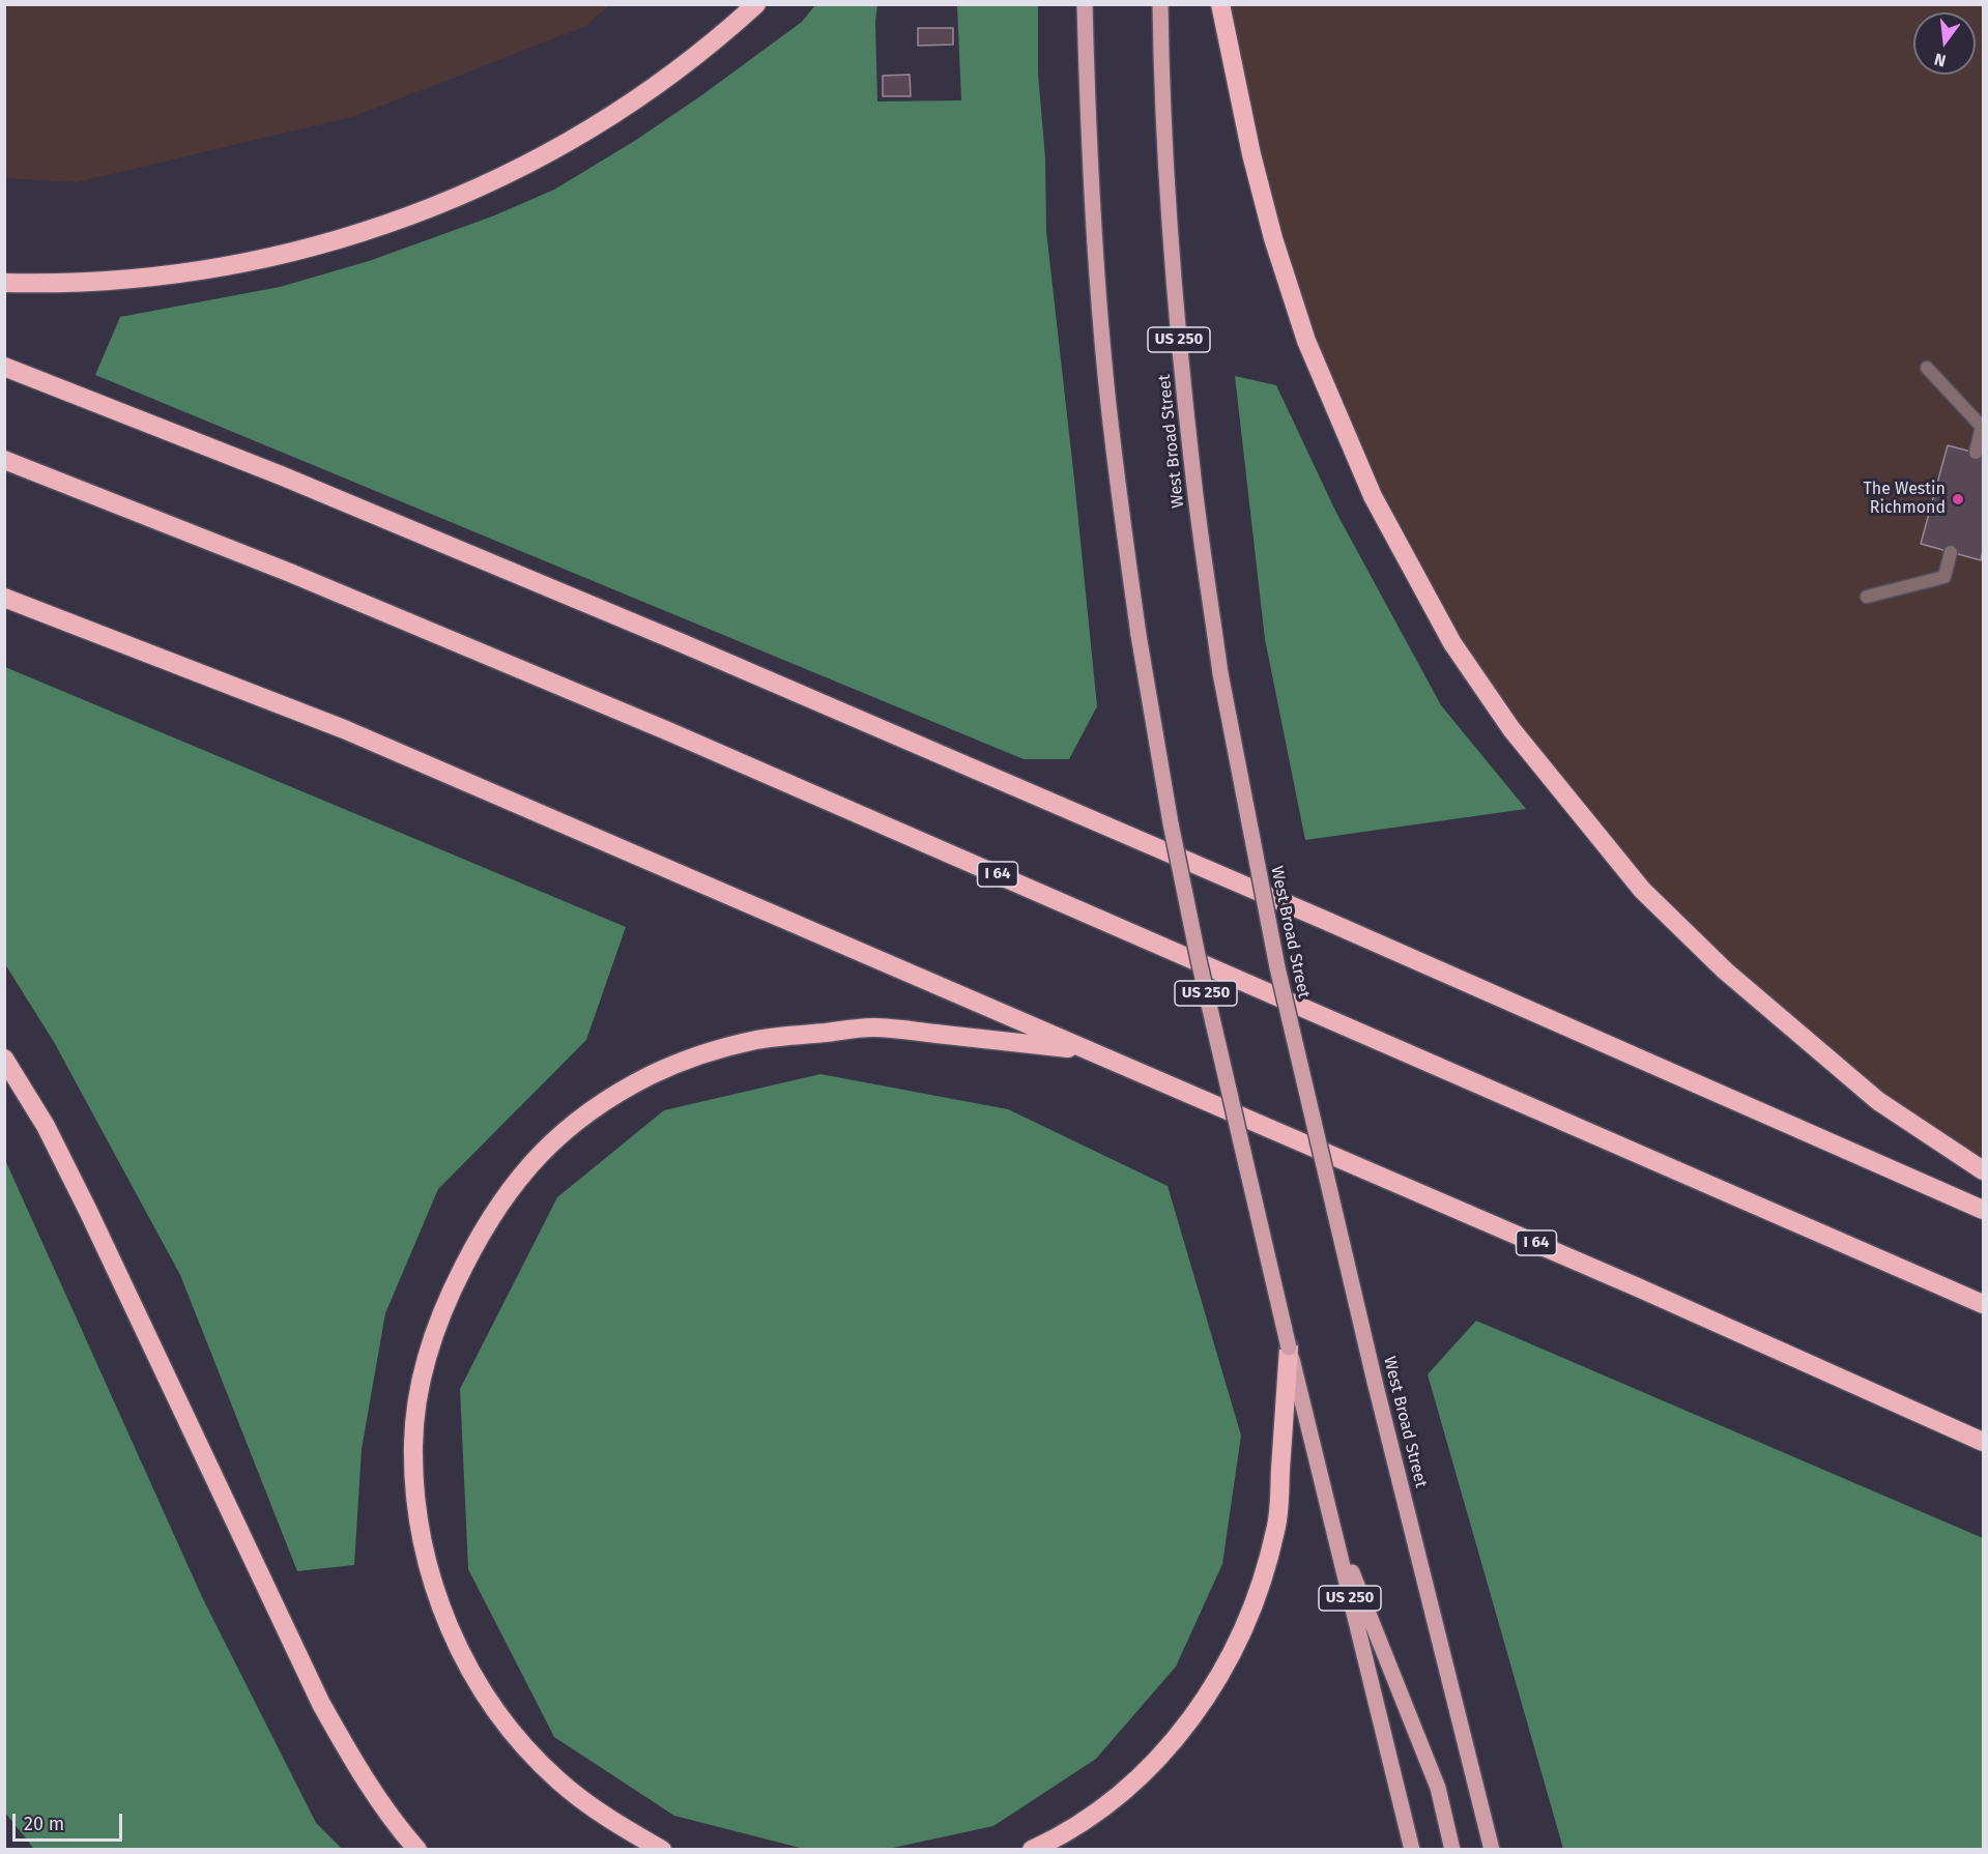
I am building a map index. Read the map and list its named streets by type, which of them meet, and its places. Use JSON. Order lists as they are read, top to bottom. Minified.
{"streets":{"highway":["I 64"],"main road":["US 250","West Broad Street"]},"places":["The Westin Richmond"],"scale_bar":"20 m","north":"bottom"}
